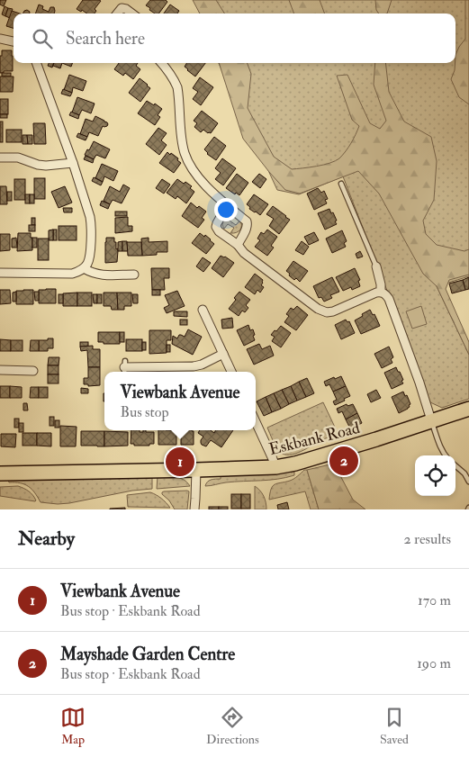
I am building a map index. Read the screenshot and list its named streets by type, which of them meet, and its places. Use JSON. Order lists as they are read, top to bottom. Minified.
{"streets":{"main road":["Eskbank Road"]},"page":{"search":"Search here","popup":["Viewbank Avenue","Bus stop"],"pins":["2","1"],"heading":["Nearby","2 results"],"list":[{"mark":"1","name":"Viewbank Avenue","note":"Bus stop · Eskbank Road","value":"170 m"},{"mark":"2","name":"Mayshade Garden Centre","note":"Bus stop · Eskbank Road","value":"190 m"}],"nav":["Map","Directions","Saved"]}}
